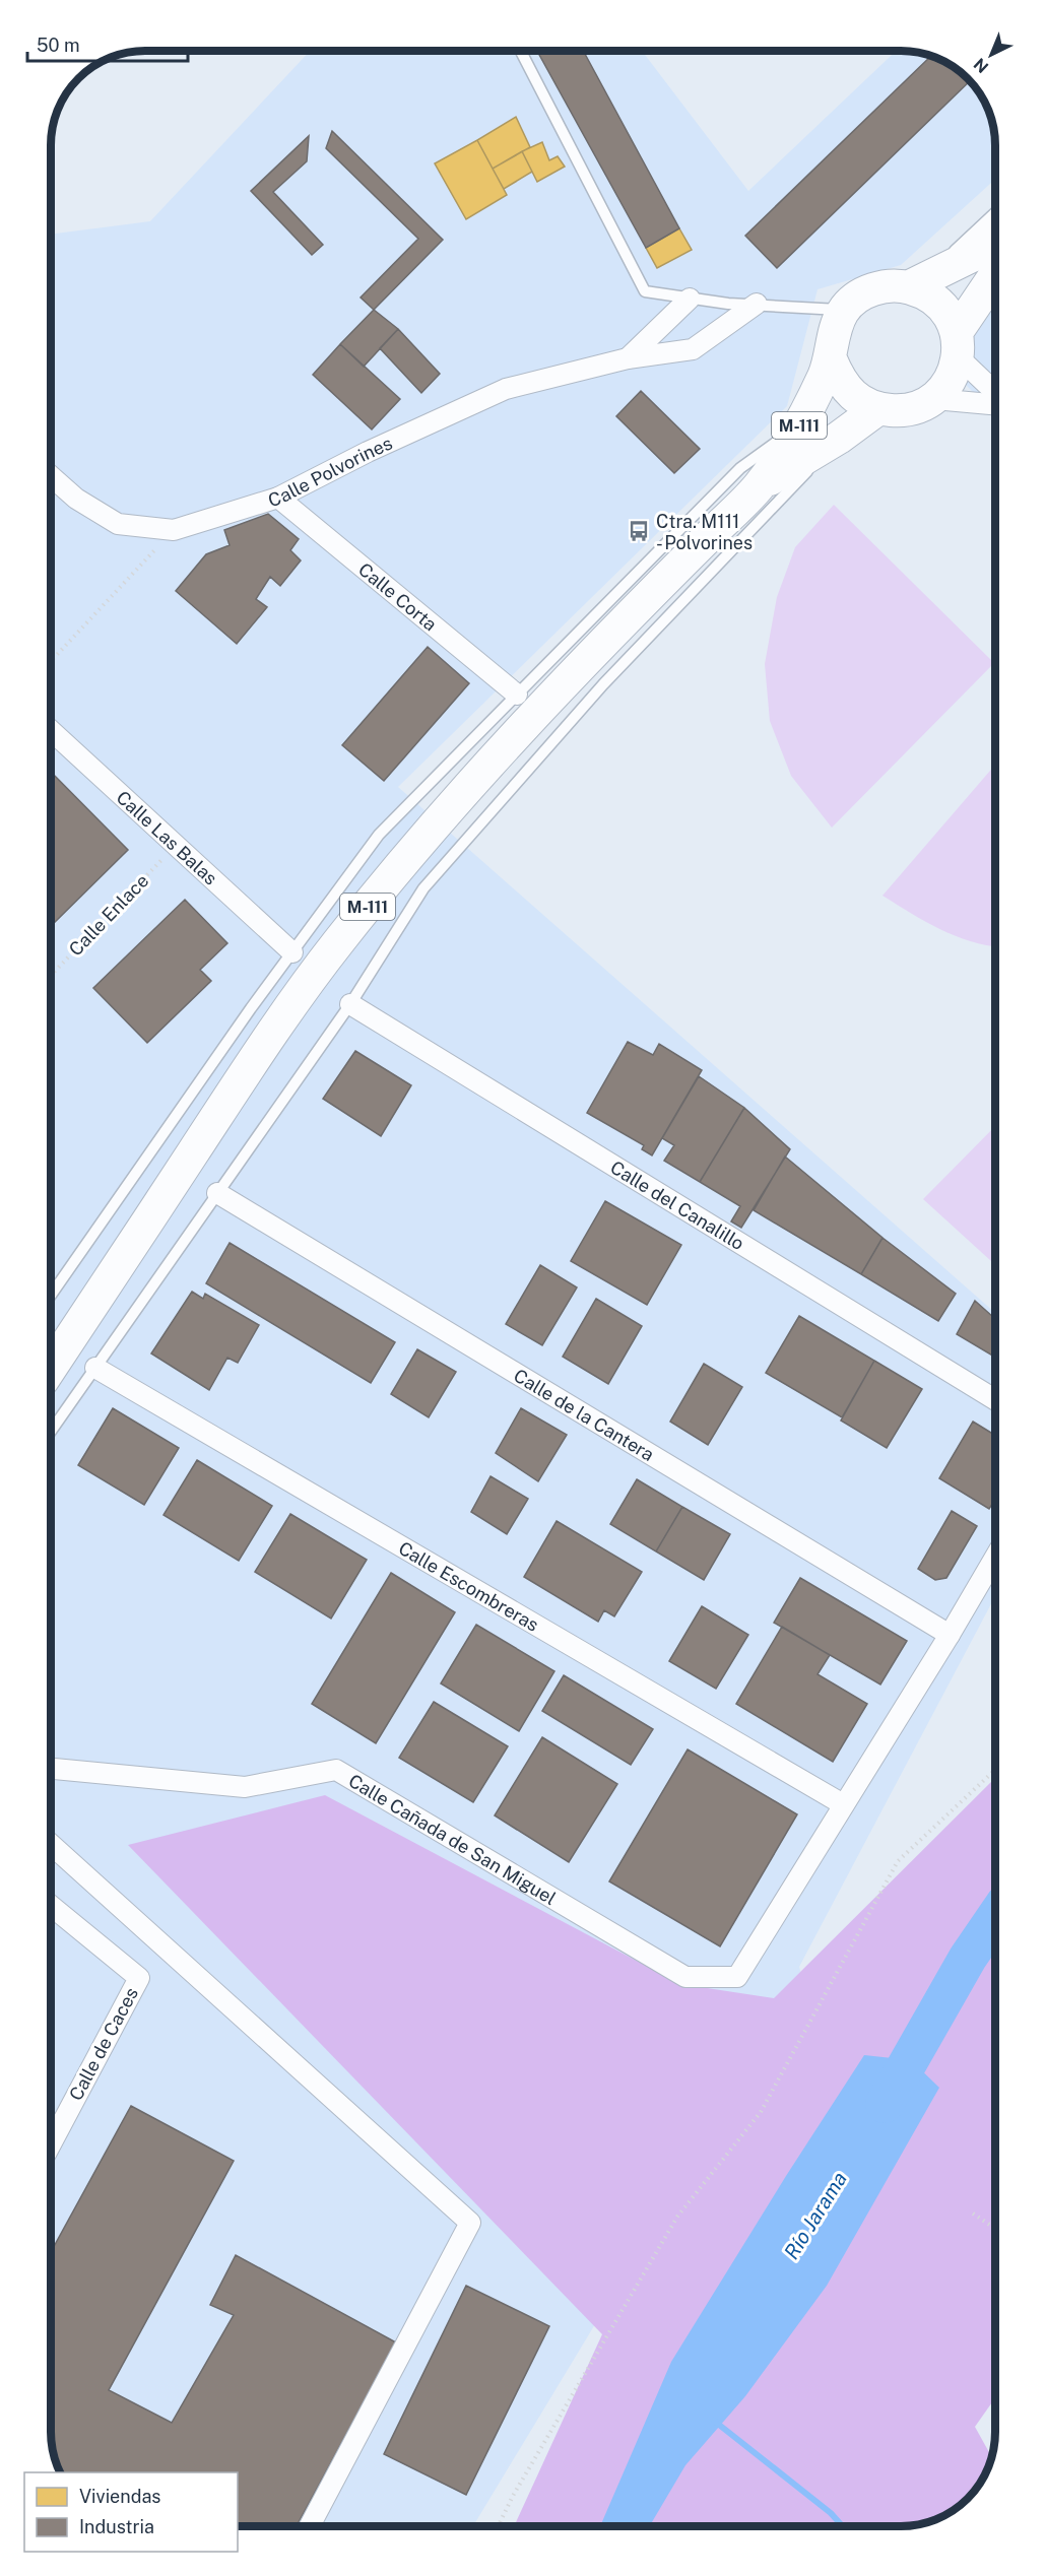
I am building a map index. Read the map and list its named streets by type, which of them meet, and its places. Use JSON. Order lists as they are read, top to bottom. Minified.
{"streets":{"main road":["M-111"],"street":["Calle Polvorines","Calle Corta","Calle Las Balas","Calle del Canalillo","Calle de la Cantera","Calle Escombreras","Calle Cañada de San Miguel","Calle de Caces"],"path":["Calle Enlace"]},"crossings":[["Calle Polvorines","Calle Corta"],["Calle Las Balas","Calle Enlace"],["Calle Escombreras","Calle Cañada de San Miguel"]],"water":["Río Jarama"],"places":{"bus stop":["Ctra. M111 - Polvorines"]},"legend":["Viviendas","Industria"],"scale_bar":"50 m","north":"bottom left"}
